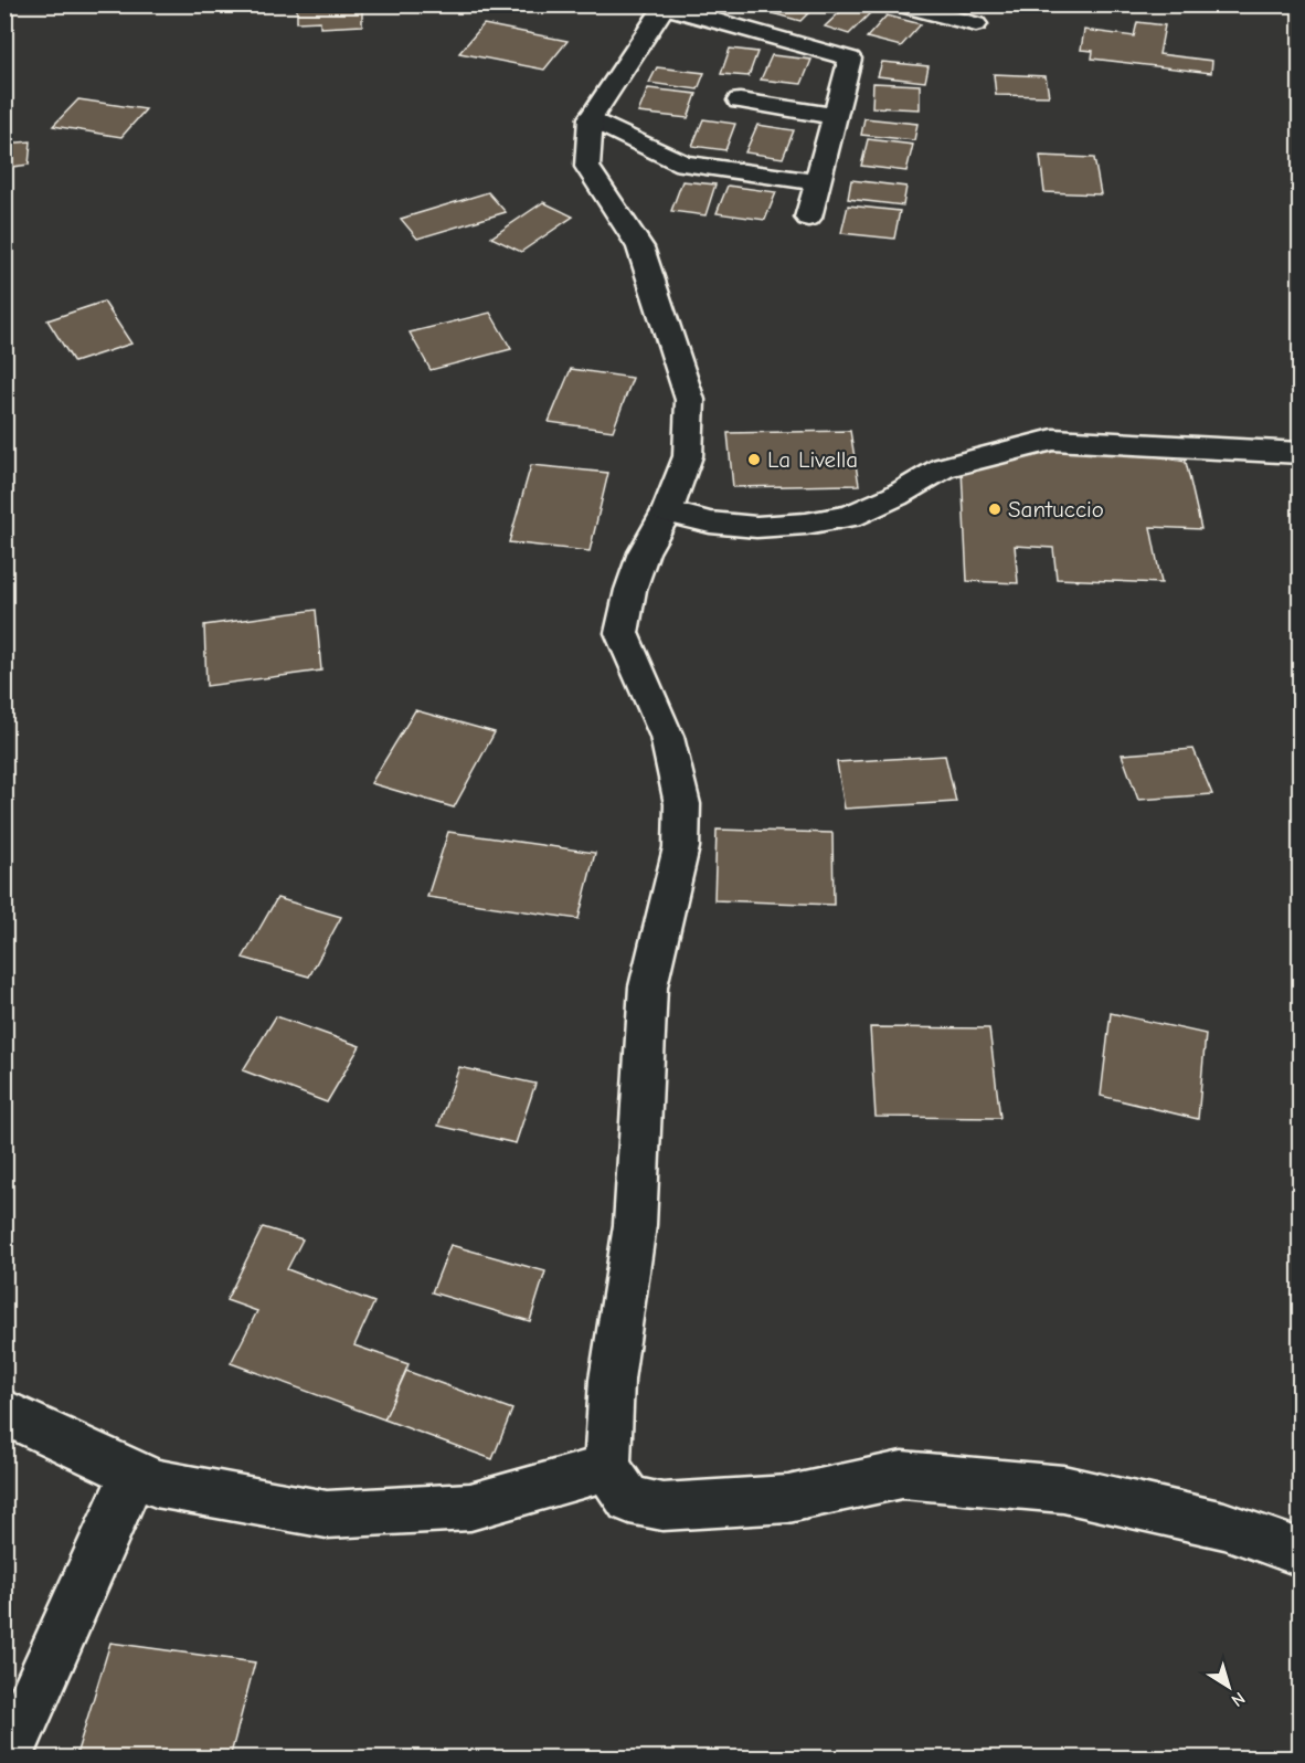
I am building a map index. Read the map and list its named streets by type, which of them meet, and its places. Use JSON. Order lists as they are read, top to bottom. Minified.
{"places":["La Livella","Santuccio"],"north":"bottom right"}
